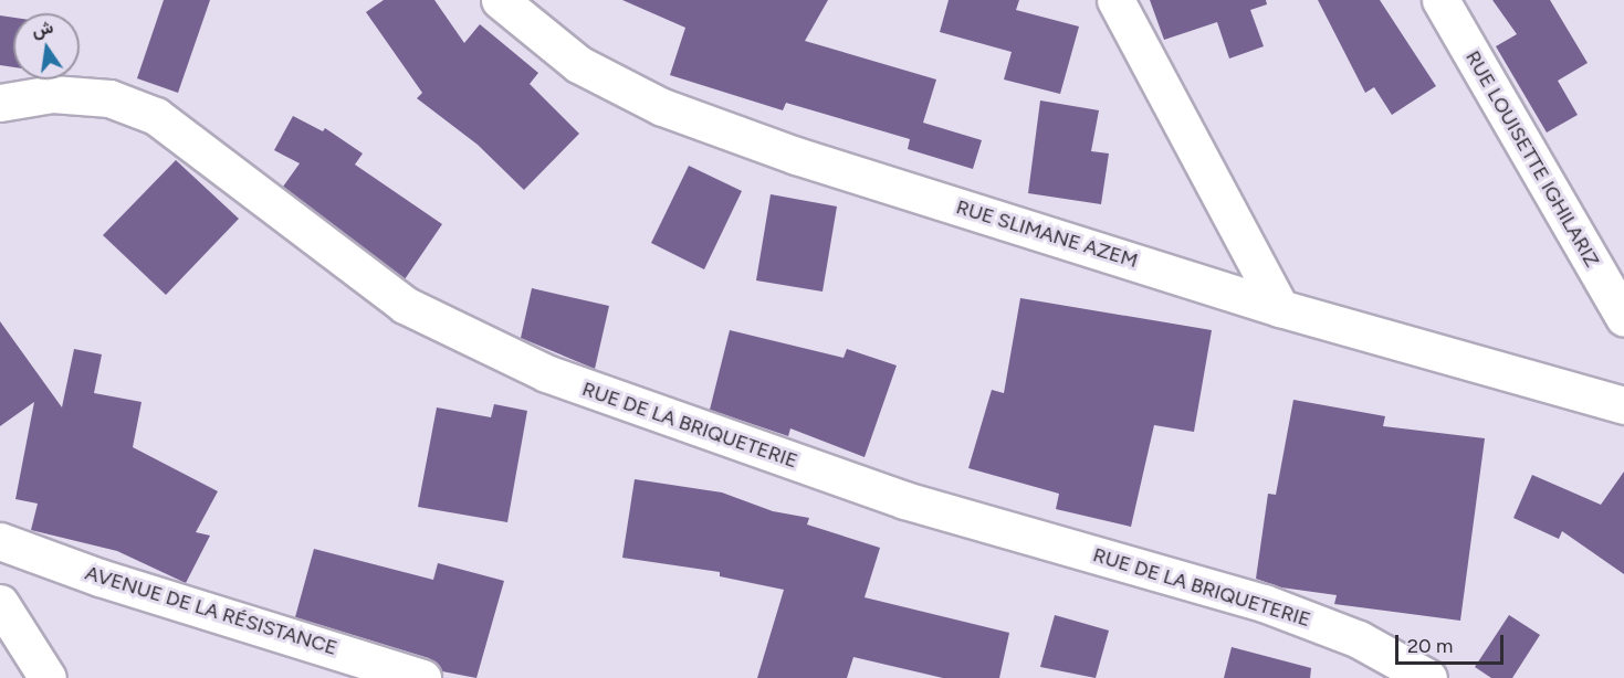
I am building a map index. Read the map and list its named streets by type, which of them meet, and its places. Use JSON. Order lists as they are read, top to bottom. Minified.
{"streets":{"street":["RUE LOUISETTE IGHILARIZ","RUE SLIMANE AZEM","RUE DE LA BRIQUETERIE","AVENUE DE LA RÉSISTANCE"]},"scale_bar":"20 m","north":"top"}
